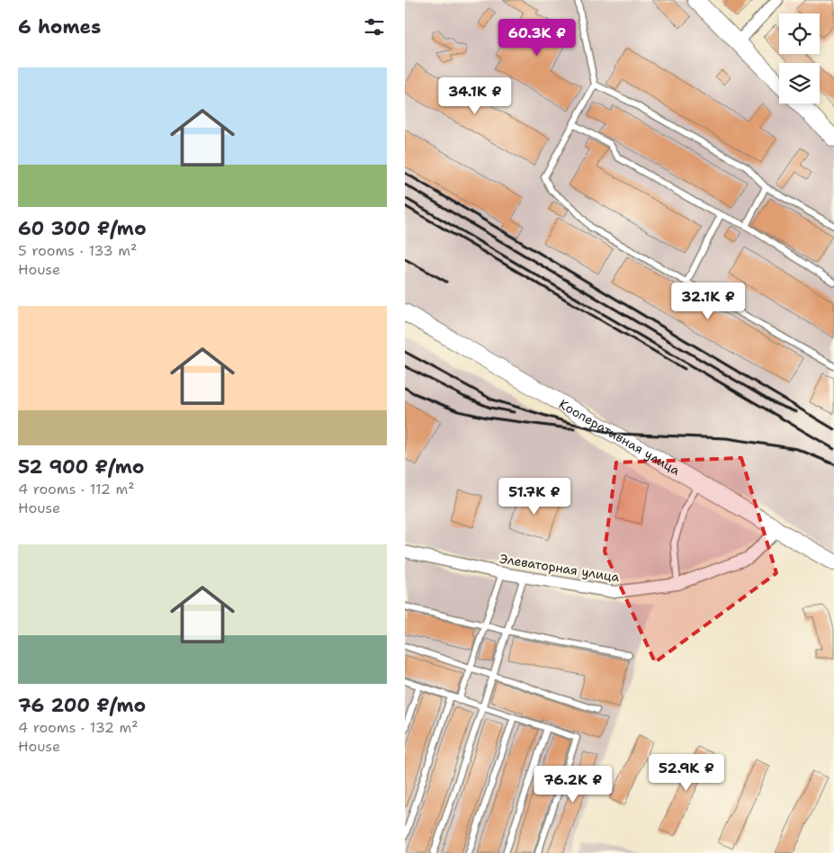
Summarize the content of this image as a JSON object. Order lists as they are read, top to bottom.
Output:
{
  "streets": {
    "main road": ["Кооперативная улица"],
    "street": ["Элеваторная улица"]
  },
  "crossings": [
    ["Кооперативная улица", "Элеваторная улица"]
  ],
  "page": {
    "heading": "6 homes",
    "price": [
      "60.3K ₽",
      "34.1K ₽",
      "32.1K ₽",
      "51.7K ₽",
      "52.9K ₽",
      "76.2K ₽"
    ],
    "list": [
      {
        "name": "60 300 ₽/mo",
        "note": "5 rooms · 133 m² · House"
      },
      {
        "name": "52 900 ₽/mo",
        "note": "4 rooms · 112 m² · House"
      },
      {
        "name": "76 200 ₽/mo",
        "note": "4 rooms · 132 m² · House"
      }
    ]
  }
}
